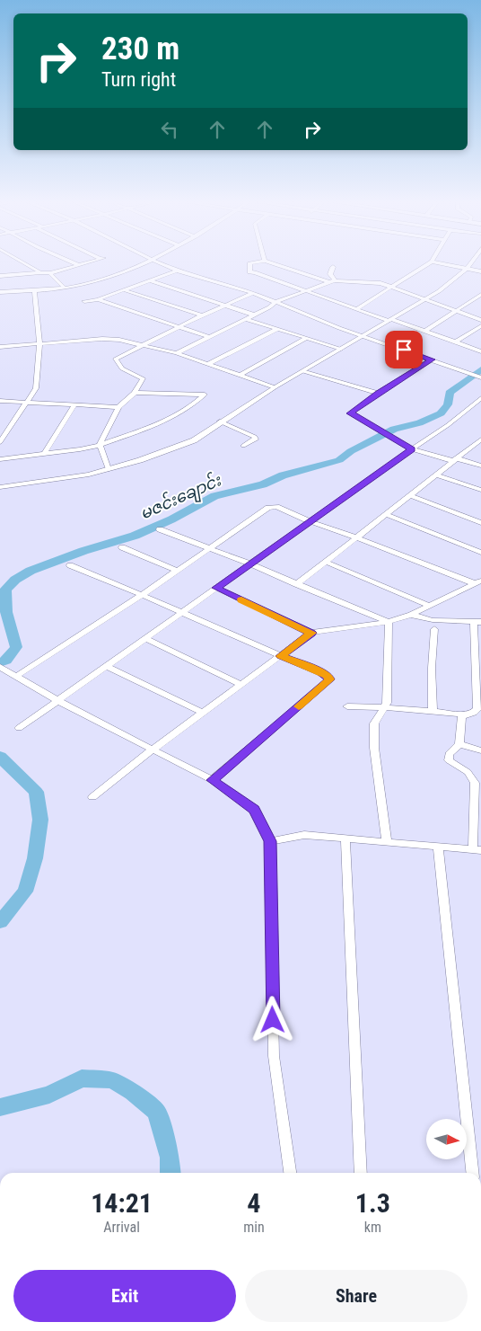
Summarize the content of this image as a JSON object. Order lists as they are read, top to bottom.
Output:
{
  "water": ["မဇင်းချောင်း"],
  "north": "right",
  "page": {
    "turn": ["230 m", "Turn right"],
    "eta": [
      "14:21",
      "Arrival",
      "4",
      "min",
      "1.3",
      "km"
    ],
    "buttons": ["Exit", "Share"]
  }
}
